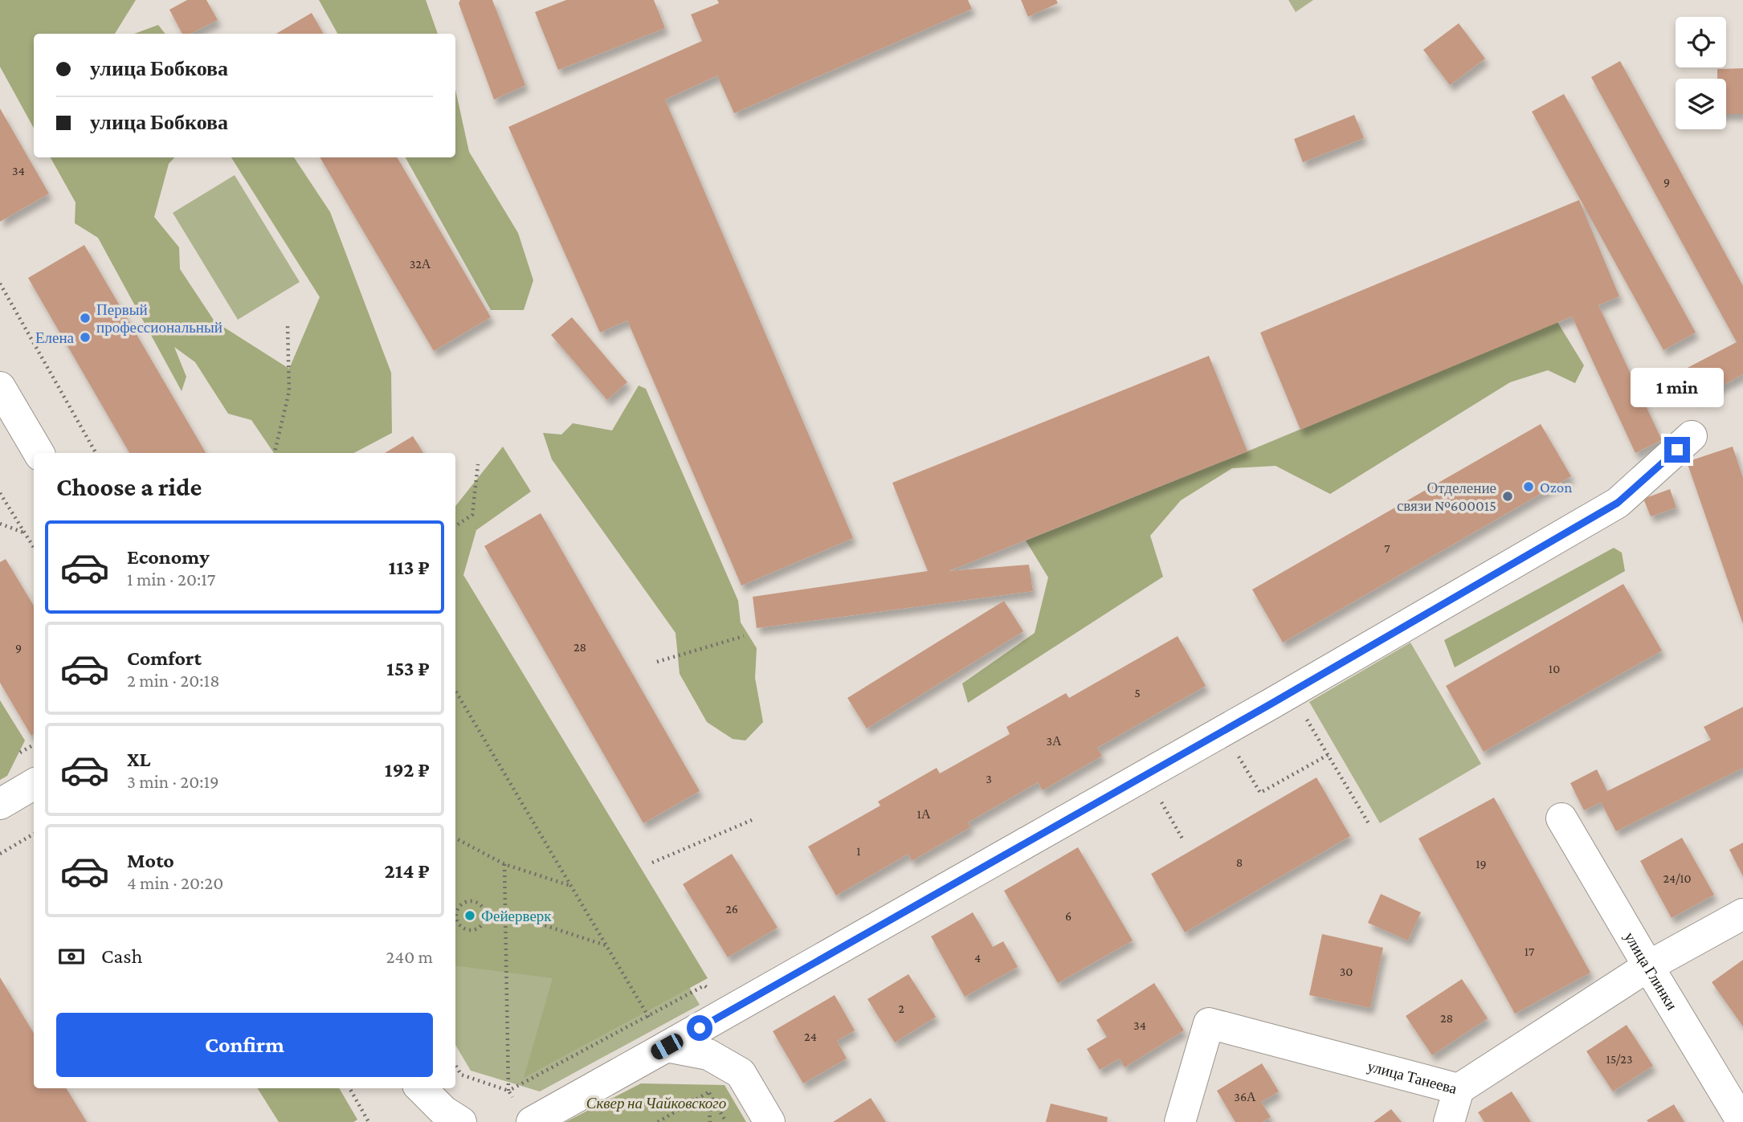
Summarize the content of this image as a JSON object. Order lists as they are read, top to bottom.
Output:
{
  "streets": {
    "street": ["улица Глинки", "улица Танеева"]
  },
  "crossings": [
    ["улица Глинки", "улица Танеева"]
  ],
  "parks": ["Сквер на Чайковского"],
  "places": [
    "Первый профессиональный",
    "Елена",
    "Ozon",
    "Отделение связи №600015",
    "Фейерверк"
  ],
  "house_numbers": [
    "34",
    "9",
    "32А",
    "7",
    "28",
    "9",
    "10",
    "5",
    "3А",
    "3",
    "1А",
    "1",
    "8",
    "19",
    "24/10",
    "26",
    "6",
    "17",
    "4",
    "30",
    "2",
    "28",
    "34",
    "24",
    "15/23",
    "36А"
  ],
  "page": {
    "banner": ["улица Бобкова", "улица Бобкова"],
    "bubble": "1 min",
    "heading": "Choose a ride",
    "list": [
      {
        "name": "Economy",
        "note": "1 min · 20:17",
        "value": "113 ₽"
      },
      {
        "name": "Comfort",
        "note": "2 min · 20:18",
        "value": "153 ₽"
      },
      {
        "name": "XL",
        "note": "3 min · 20:19",
        "value": "192 ₽"
      },
      {
        "name": "Moto",
        "note": "4 min · 20:20",
        "value": "214 ₽"
      }
    ],
    "pay": ["Cash", "240 m"],
    "buttons": "Confirm"
  }
}
